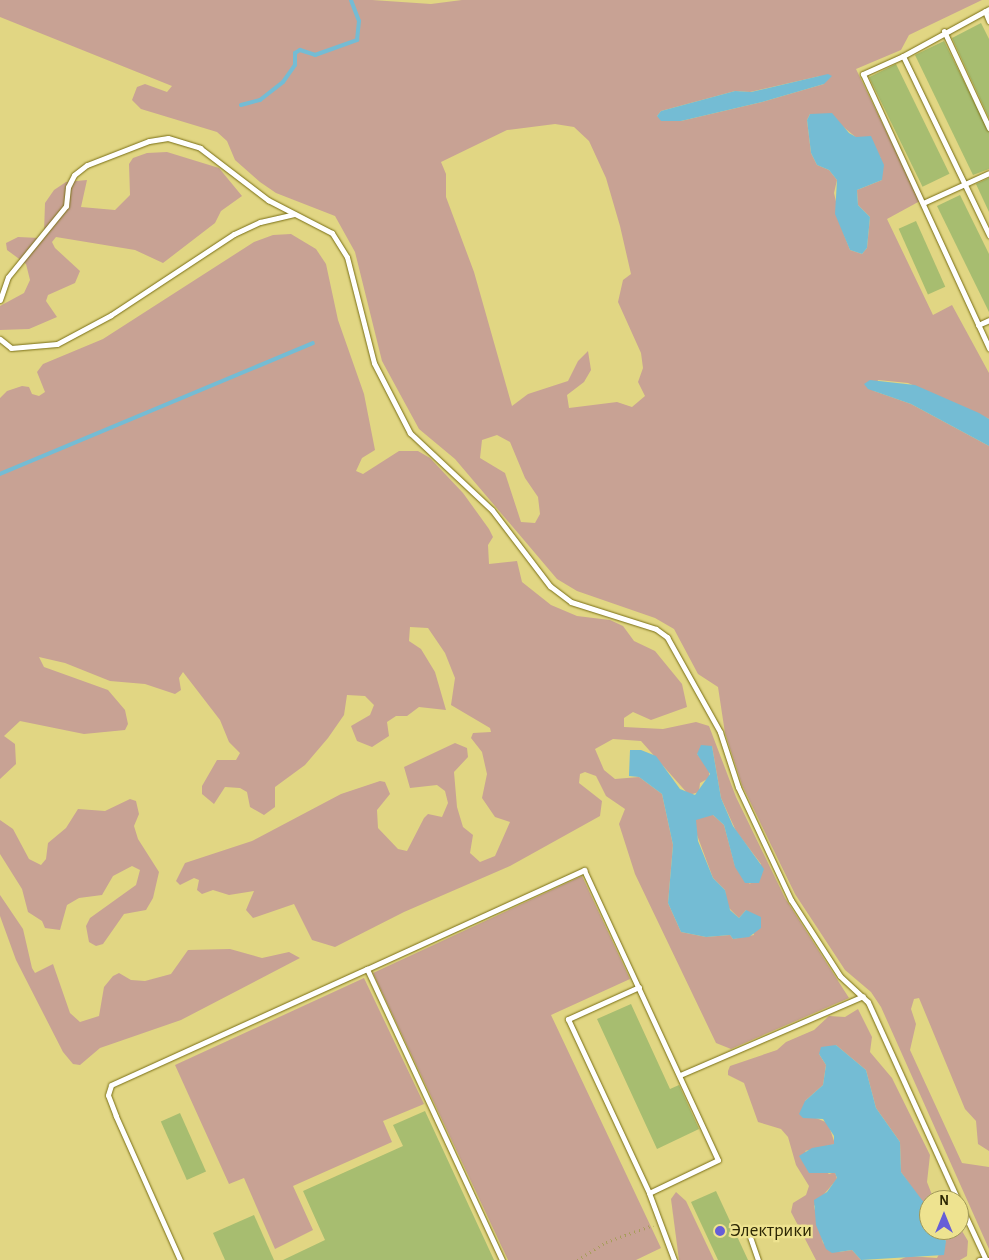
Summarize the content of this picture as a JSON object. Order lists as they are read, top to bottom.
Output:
{
  "places": ["Электрики"],
  "north": "top"
}
